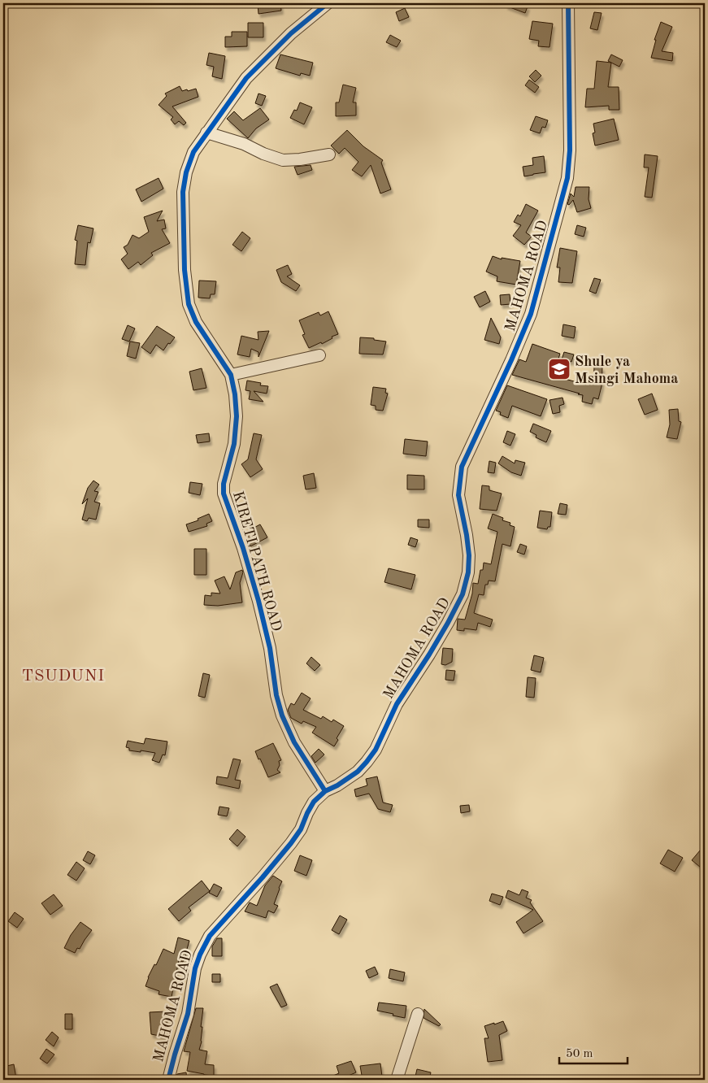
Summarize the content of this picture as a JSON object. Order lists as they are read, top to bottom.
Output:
{
  "streets": {
    "street": ["MAHOMA ROAD", "KIRETI PATH ROAD"]
  },
  "crossings": [
    ["MAHOMA ROAD", "KIRETI PATH ROAD"]
  ],
  "districts": ["TSUDUNI"],
  "places": {
    "school or university": ["Shule ya Msingi Mahoma"]
  },
  "scale_bar": "50 m"
}
